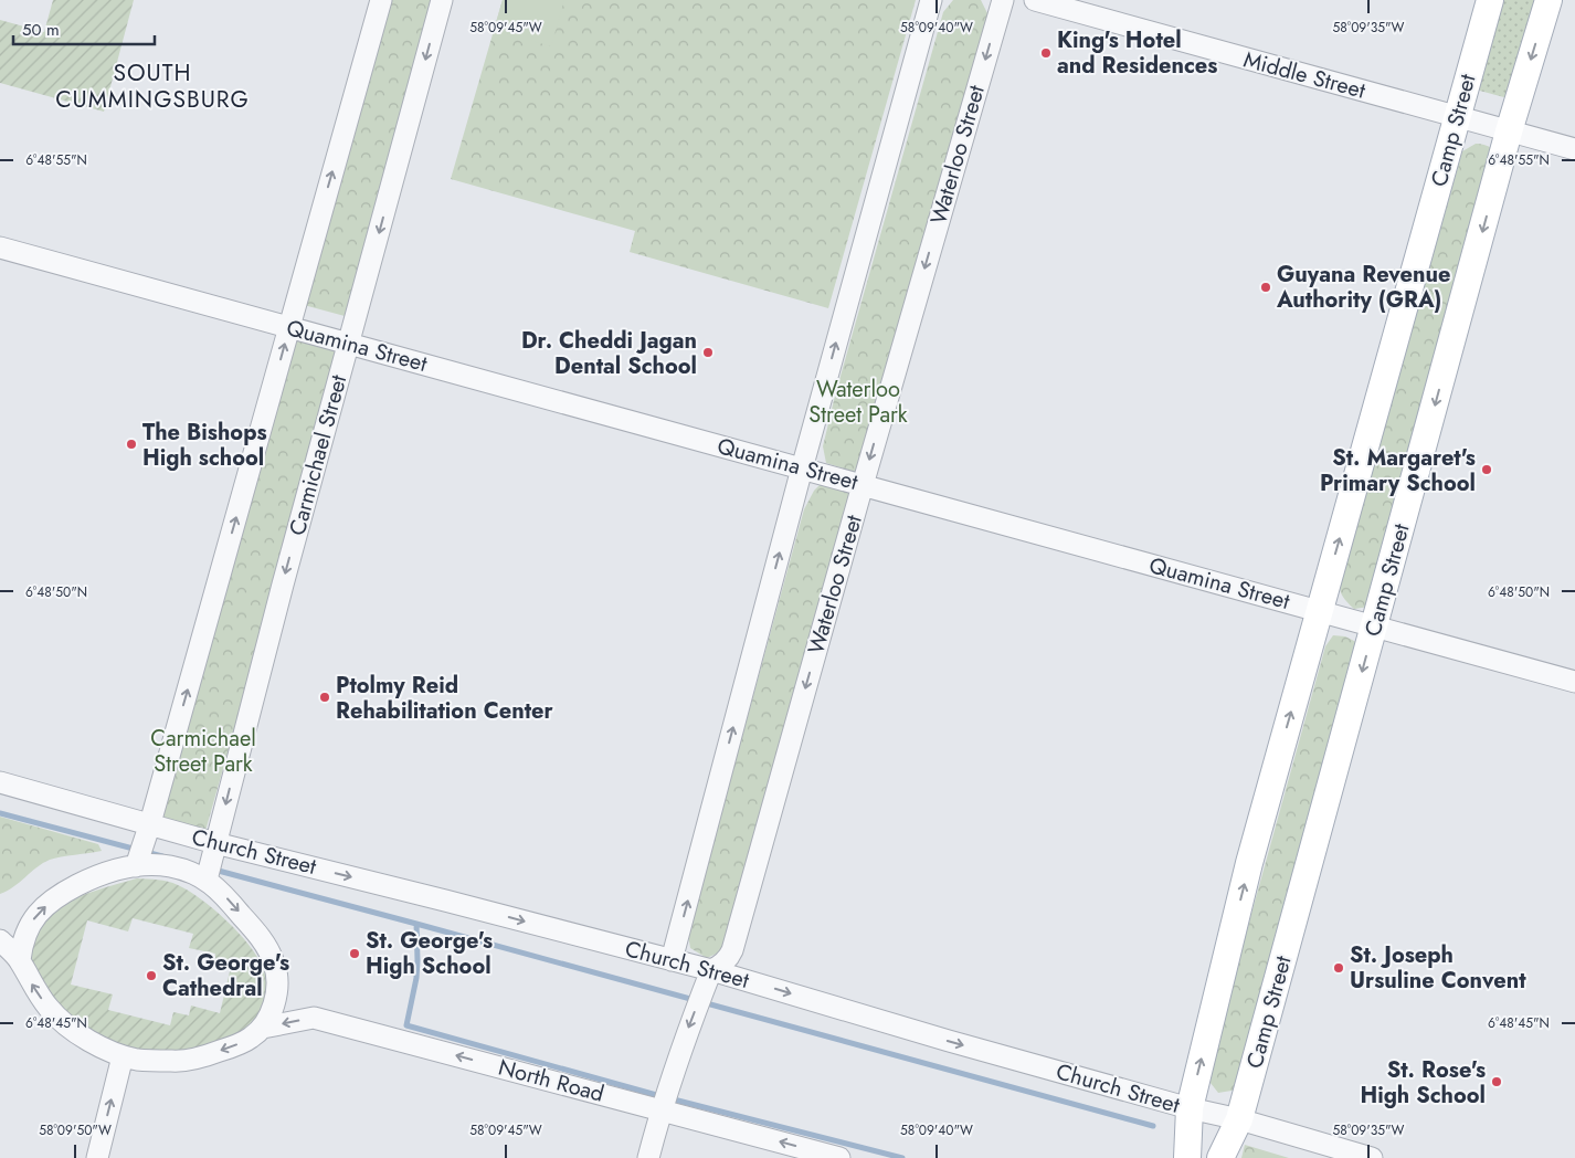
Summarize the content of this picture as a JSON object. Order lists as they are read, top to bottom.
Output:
{
  "streets": {
    "main road": ["Camp Street"],
    "street": [
      "Middle Street",
      "Waterloo Street",
      "Quamina Street",
      "Carmichael Street",
      "Church Street",
      "North Road"
    ]
  },
  "crossings": [
    ["Middle Street", "Camp Street"],
    ["Camp Street", "Quamina Street"],
    ["Camp Street", "Church Street"],
    ["Waterloo Street", "Quamina Street"],
    ["Waterloo Street", "Church Street"],
    ["Quamina Street", "Carmichael Street"],
    ["Carmichael Street", "Church Street"]
  ],
  "one_way": ["Church Street", "North Road"],
  "districts": ["SOUTH CUMMINGSBURG"],
  "parks": ["Waterloo Street Park", "Carmichael Street Park"],
  "places": [
    "King's Hotel and Residences",
    "Guyana Revenue Authority (GRA)",
    "Dr. Cheddi Jagan Dental School",
    "The Bishops High school",
    "St. Margaret's Primary School",
    "Ptolmy Reid Rehabilitation Center",
    "St. George's High School",
    "St. Joseph Ursuline Convent",
    "St. George's Cathedral",
    "St. Rose's High School"
  ],
  "scale_bar": "50 m",
  "coordinates": [
    "58°09'45\"W",
    "58°09'40\"W",
    "58°09'35\"W",
    "6°48'55\"N",
    "6°48'50\"N",
    "6°48'45\"N",
    "58°09'50\"W"
  ]
}
